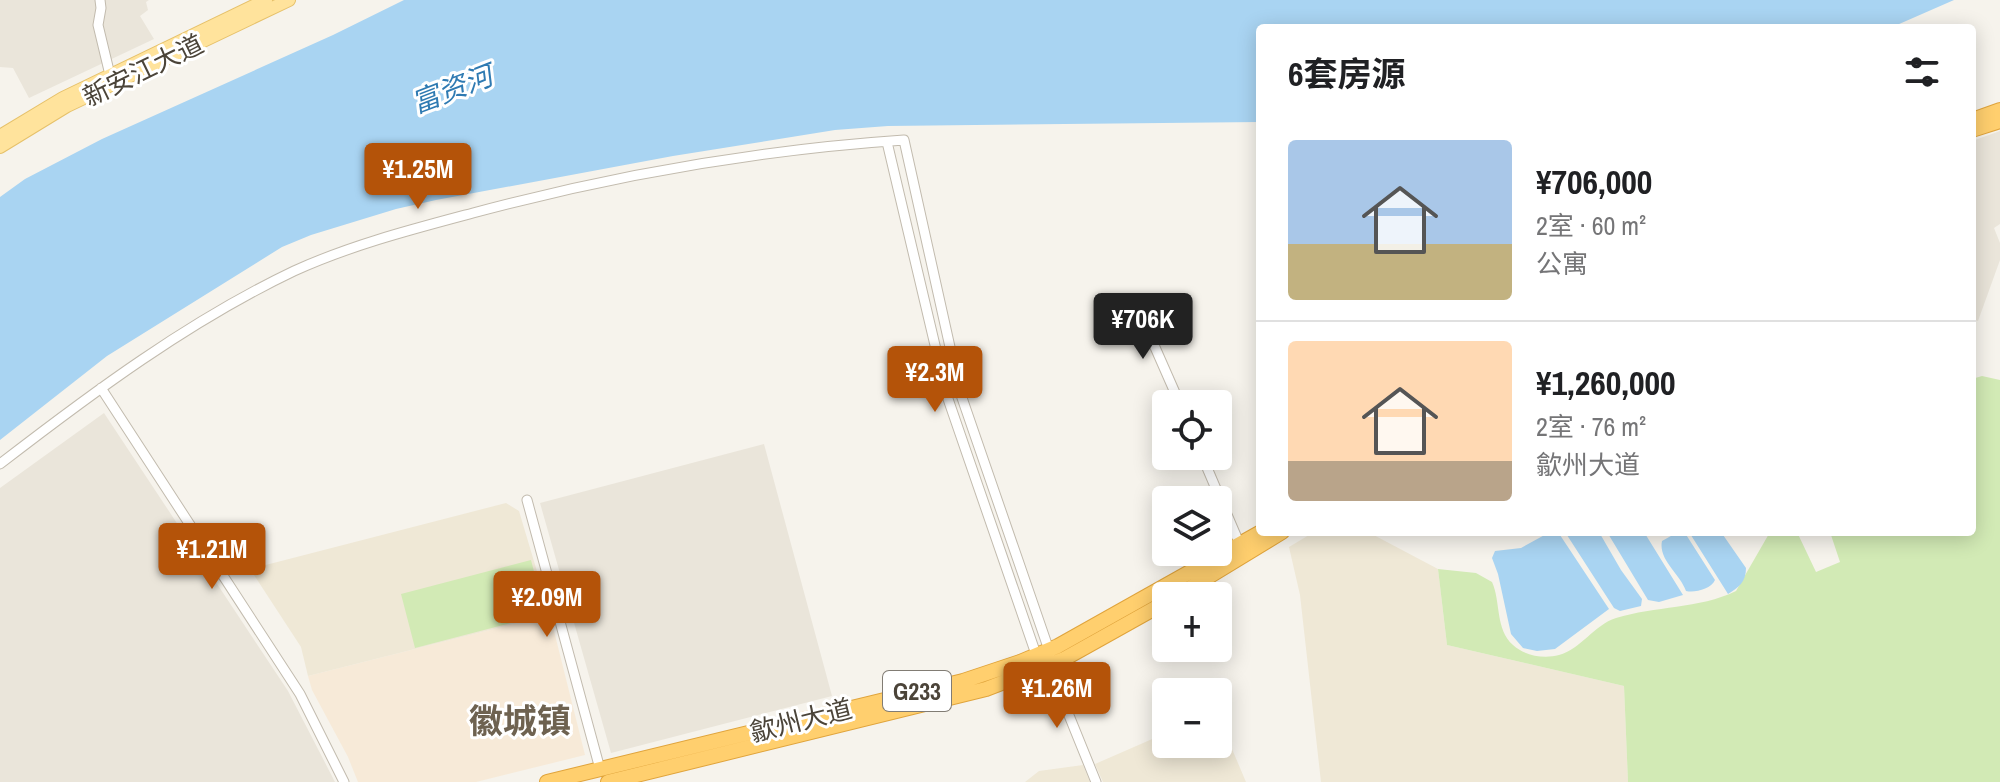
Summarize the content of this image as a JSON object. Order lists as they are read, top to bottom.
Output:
{
  "streets": {
    "highway": ["G233", "歙州大道"],
    "main road": ["新安江大道"]
  },
  "districts": ["徽城镇"],
  "water": ["富资河"],
  "page": {
    "heading": "6套房源",
    "list": [
      {
        "name": "¥706,000",
        "note": "2室 · 60 m² · 公寓"
      },
      {
        "name": "¥1,260,000",
        "note": "2室 · 76 m² · 歙州大道"
      }
    ],
    "price": [
      "¥1.25M",
      "¥706K",
      "¥2.3M",
      "¥1.21M",
      "¥2.09M",
      "¥1.26M"
    ],
    "map_buttons": ["+", "−"]
  }
}
